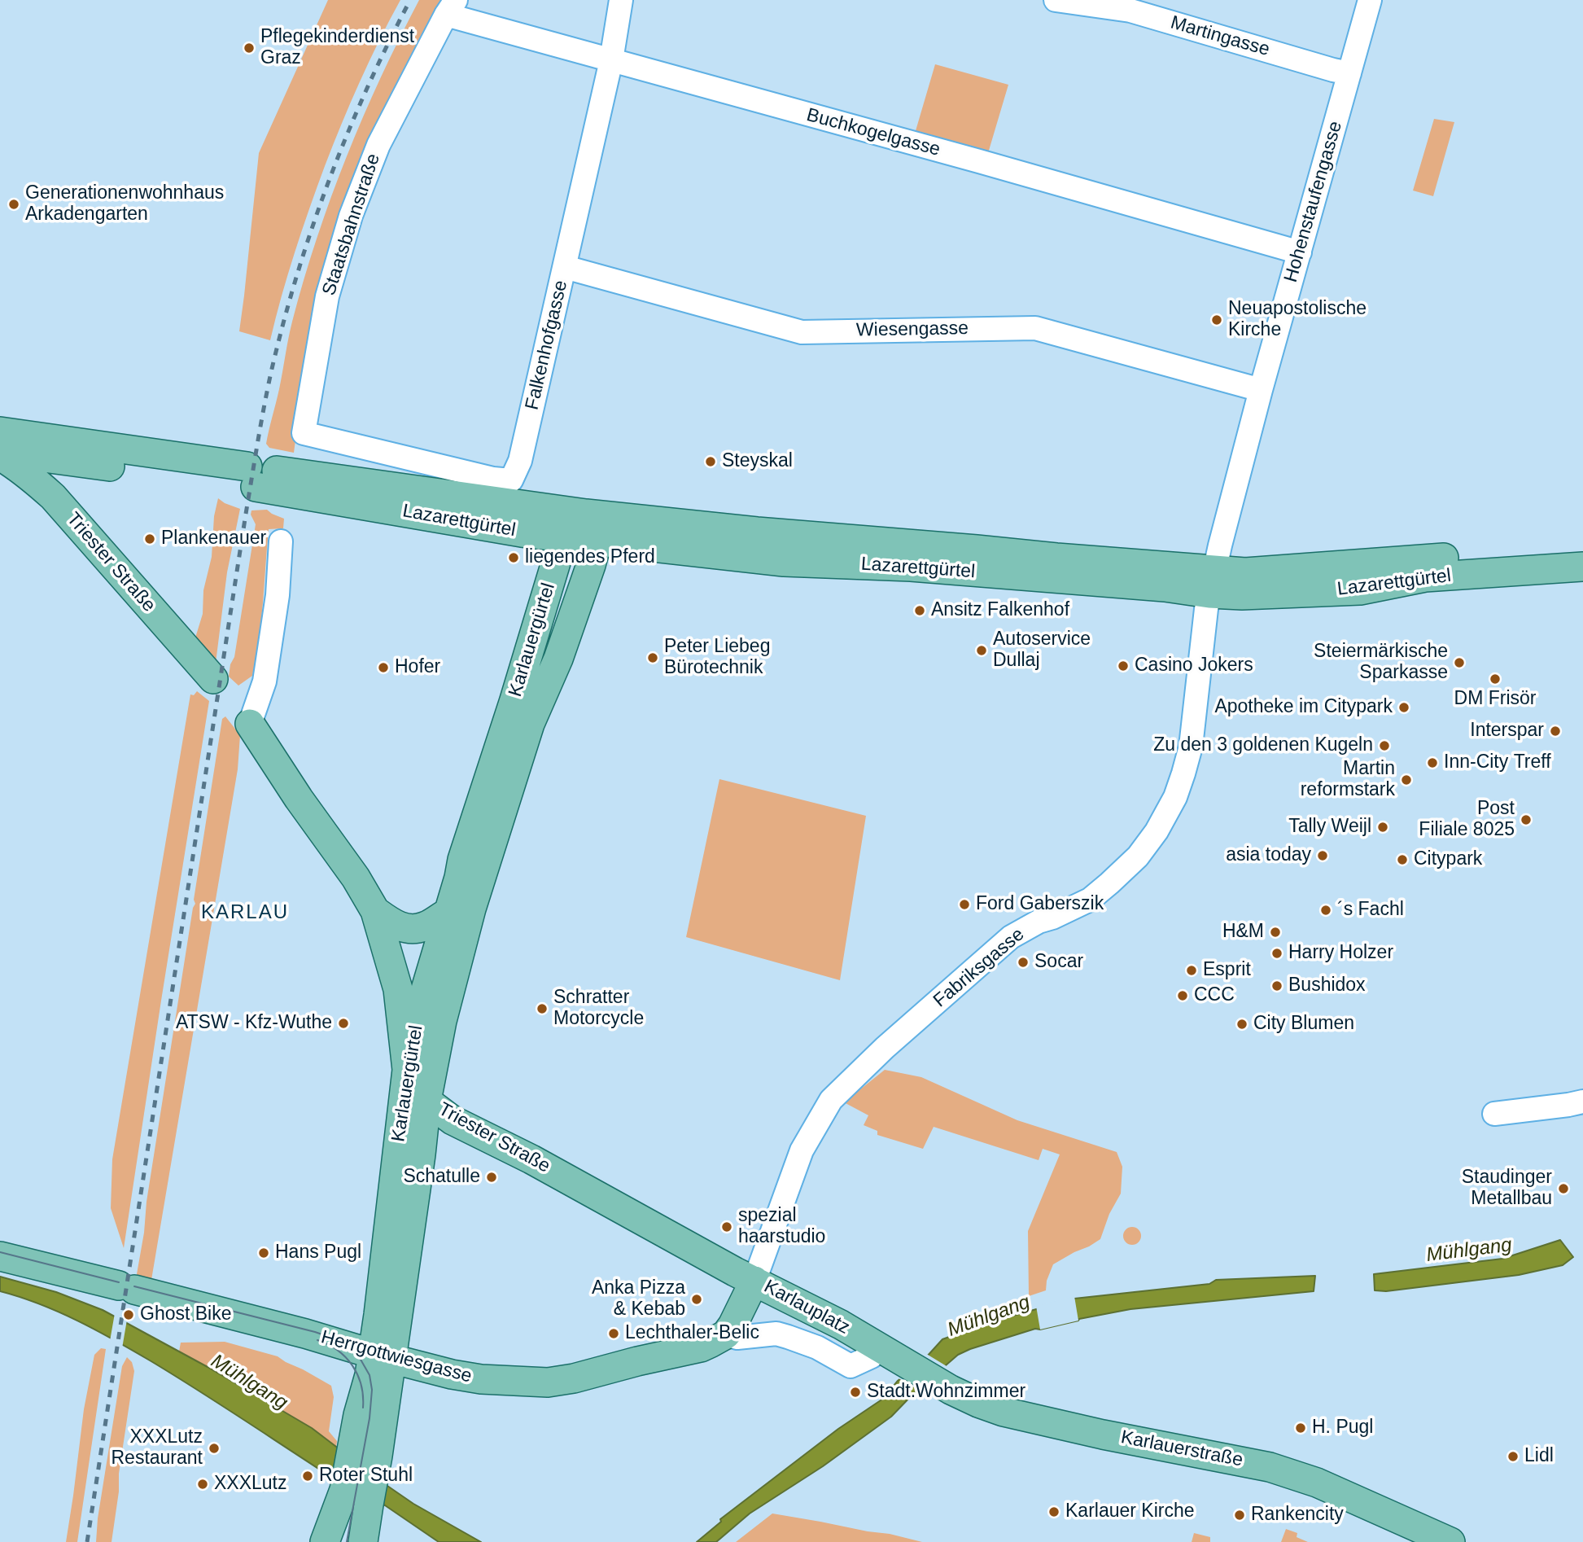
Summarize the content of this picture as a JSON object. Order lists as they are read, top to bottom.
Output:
{
  "streets": {
    "main road": [
      "Lazarettgürtel",
      "Triester Straße",
      "Karlauergürtel",
      "Karlauplatz",
      "Herrgottwiesgasse",
      "Karlauerstraße"
    ],
    "street": [
      "Martingasse",
      "Buchkogelgasse",
      "Hohenstaufengasse",
      "Staatsbahnstraße",
      "Wiesengasse",
      "Falkenhofgasse",
      "Fabriksgasse"
    ]
  },
  "crossings": [
    ["Martingasse", "Hohenstaufengasse"],
    ["Buchkogelgasse", "Hohenstaufengasse"],
    ["Buchkogelgasse", "Staatsbahnstraße"],
    ["Buchkogelgasse", "Falkenhofgasse"],
    ["Hohenstaufengasse", "Wiesengasse"],
    ["Hohenstaufengasse", "Lazarettgürtel"],
    ["Hohenstaufengasse", "Fabriksgasse"],
    ["Staatsbahnstraße", "Falkenhofgasse"],
    ["Wiesengasse", "Falkenhofgasse"],
    ["Lazarettgürtel", "Karlauergürtel"],
    ["Lazarettgürtel", "Fabriksgasse"],
    ["Triester Straße", "Karlauergürtel"],
    ["Triester Straße", "Fabriksgasse"],
    ["Triester Straße", "Karlauplatz"],
    ["Karlauergürtel", "Herrgottwiesgasse"],
    ["Fabriksgasse", "Karlauplatz"],
    ["Karlauplatz", "Herrgottwiesgasse"],
    ["Karlauplatz", "Karlauerstraße"]
  ],
  "districts": ["KARLAU"],
  "water": ["Mühlgang"],
  "places": [
    "Pflegekinderdienst Graz",
    "Generationenwohnhaus Arkadengarten",
    "Neuapostolische Kirche",
    "Steyskal",
    "Plankenauer",
    "liegendes Pferd",
    "Ansitz Falkenhof",
    "Autoservice Dullaj",
    "Peter Liebeg Bürotechnik",
    "Steiermärkische Sparkasse",
    "Casino Jokers",
    "Hofer",
    "DM Frisör",
    "Apotheke im Citypark",
    "Interspar",
    "Zu den 3 goldenen Kugeln",
    "Inn-City Treff",
    "Martin reformstark",
    "Post Filiale 8025",
    "Tally Weijl",
    "asia today",
    "Citypark",
    "Ford Gaberszik",
    "´s Fachl",
    "H&M",
    "Harry Holzer",
    "Socar",
    "Esprit",
    "Bushidox",
    "CCC",
    "Schratter Motorcycle",
    "ATSW - Kfz-Wuthe",
    "City Blumen",
    "Schatulle",
    "Staudinger Metallbau",
    "spezial haarstudio",
    "Hans Pugl",
    "Anka Pizza & Kebab",
    "Ghost Bike",
    "Lechthaler-Belic",
    "Stadt.Wohnzimmer",
    "H. Pugl",
    "XXXLutz Restaurant",
    "Lidl",
    "Roter Stuhl",
    "XXXLutz",
    "Karlauer Kirche",
    "Rankencity"
  ]
}
